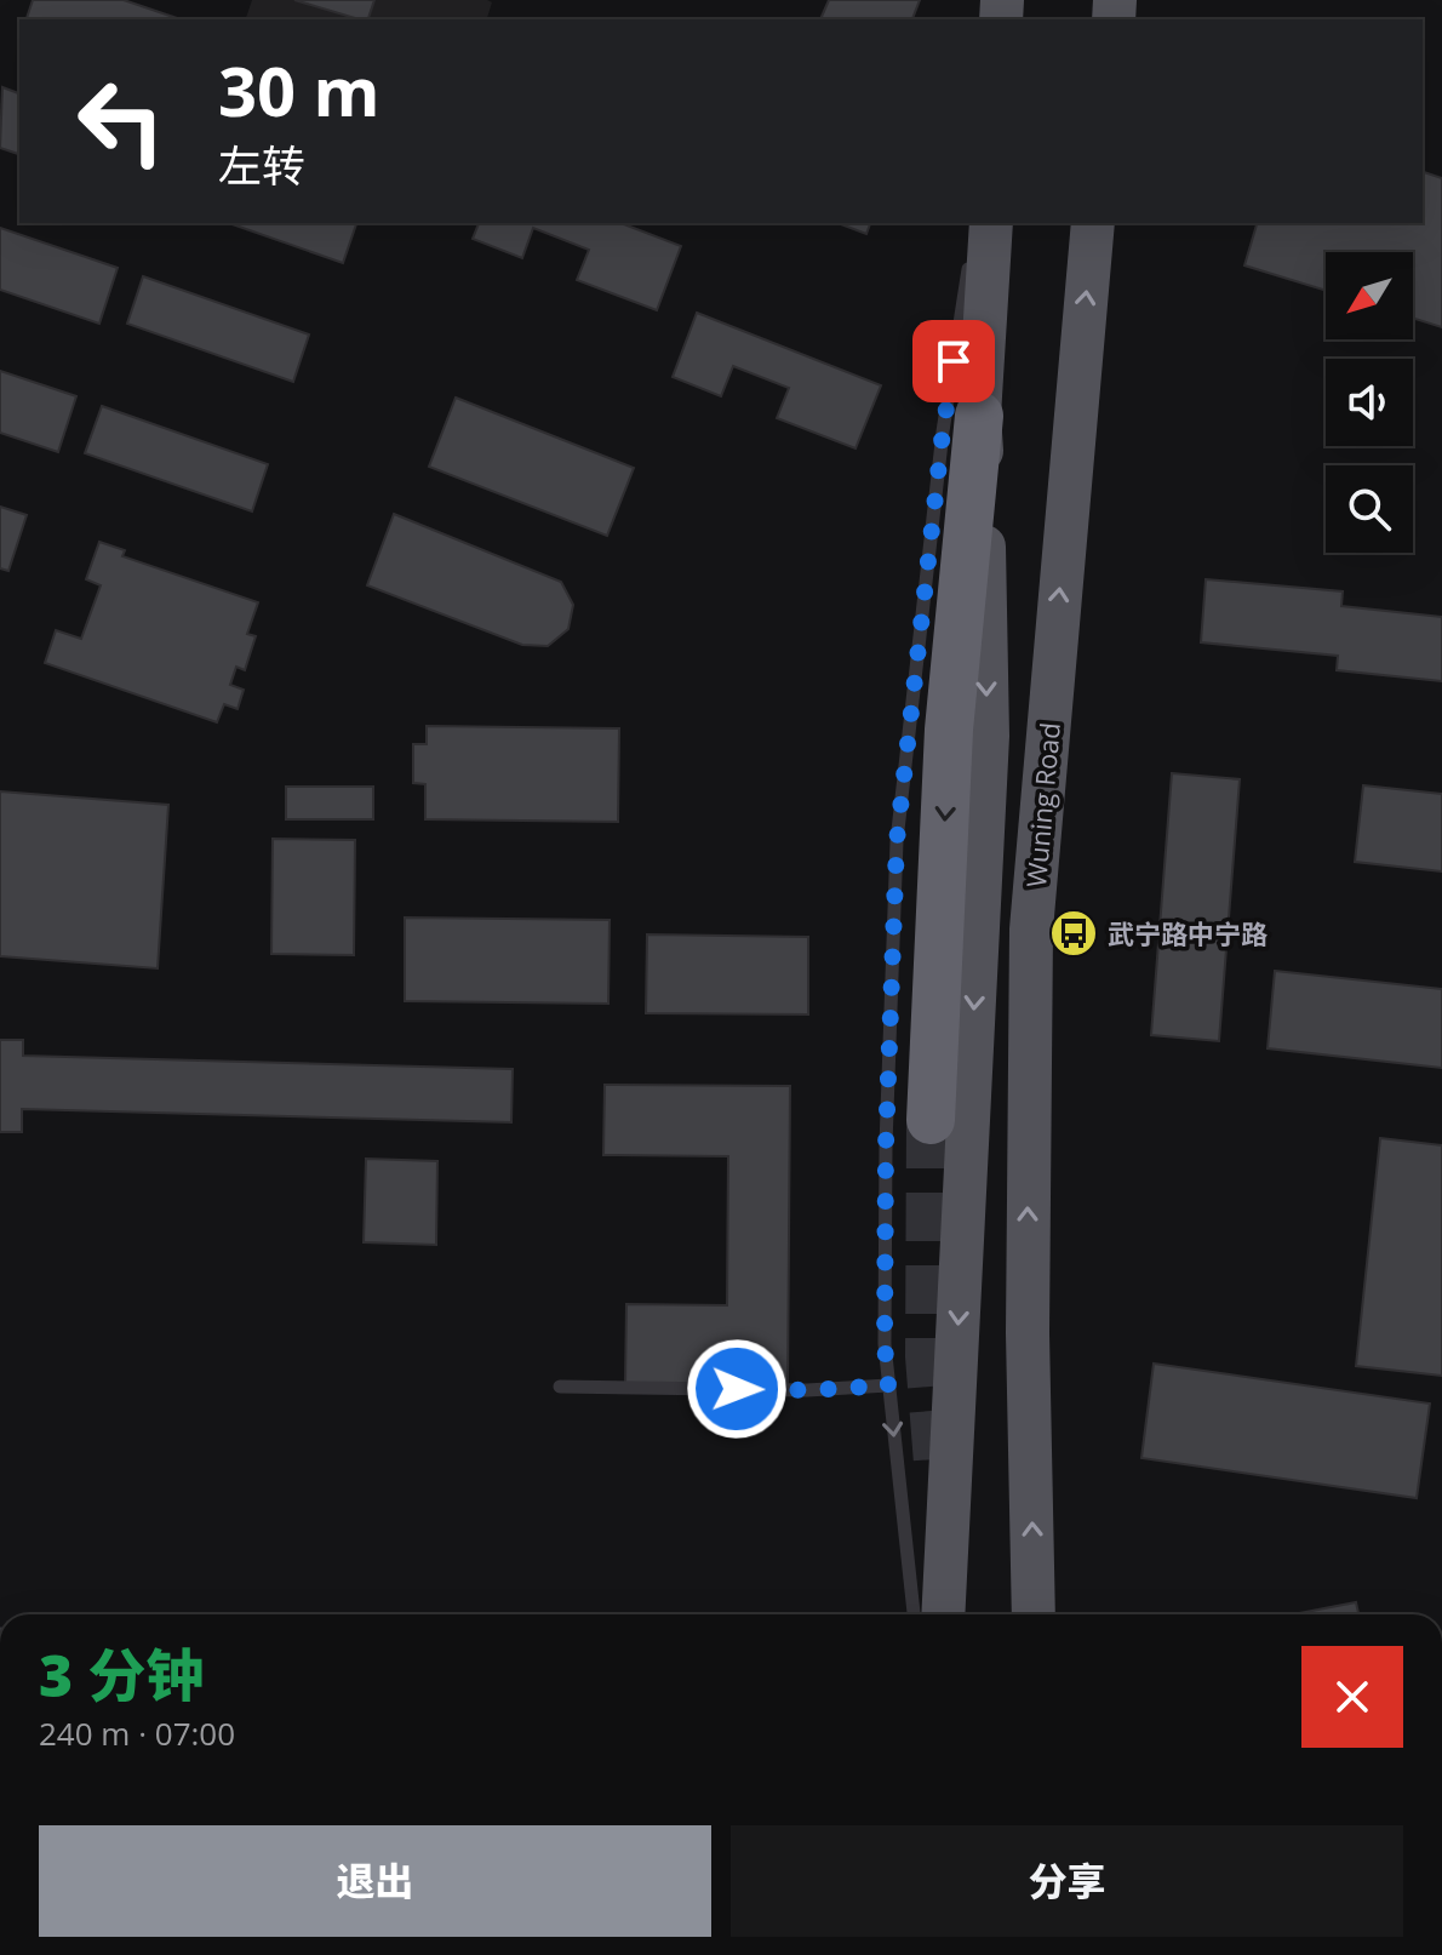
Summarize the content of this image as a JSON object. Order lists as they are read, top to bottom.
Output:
{
  "streets": {
    "main road": ["Wuning Road"]
  },
  "places": {
    "bus stop": ["武宁路中宁路"]
  },
  "north": "bottom left",
  "page": {
    "turn": ["30 m", "左转"],
    "heading": ["3 分钟", "240 m · 07:00"],
    "buttons": ["退出", "分享"]
  }
}
